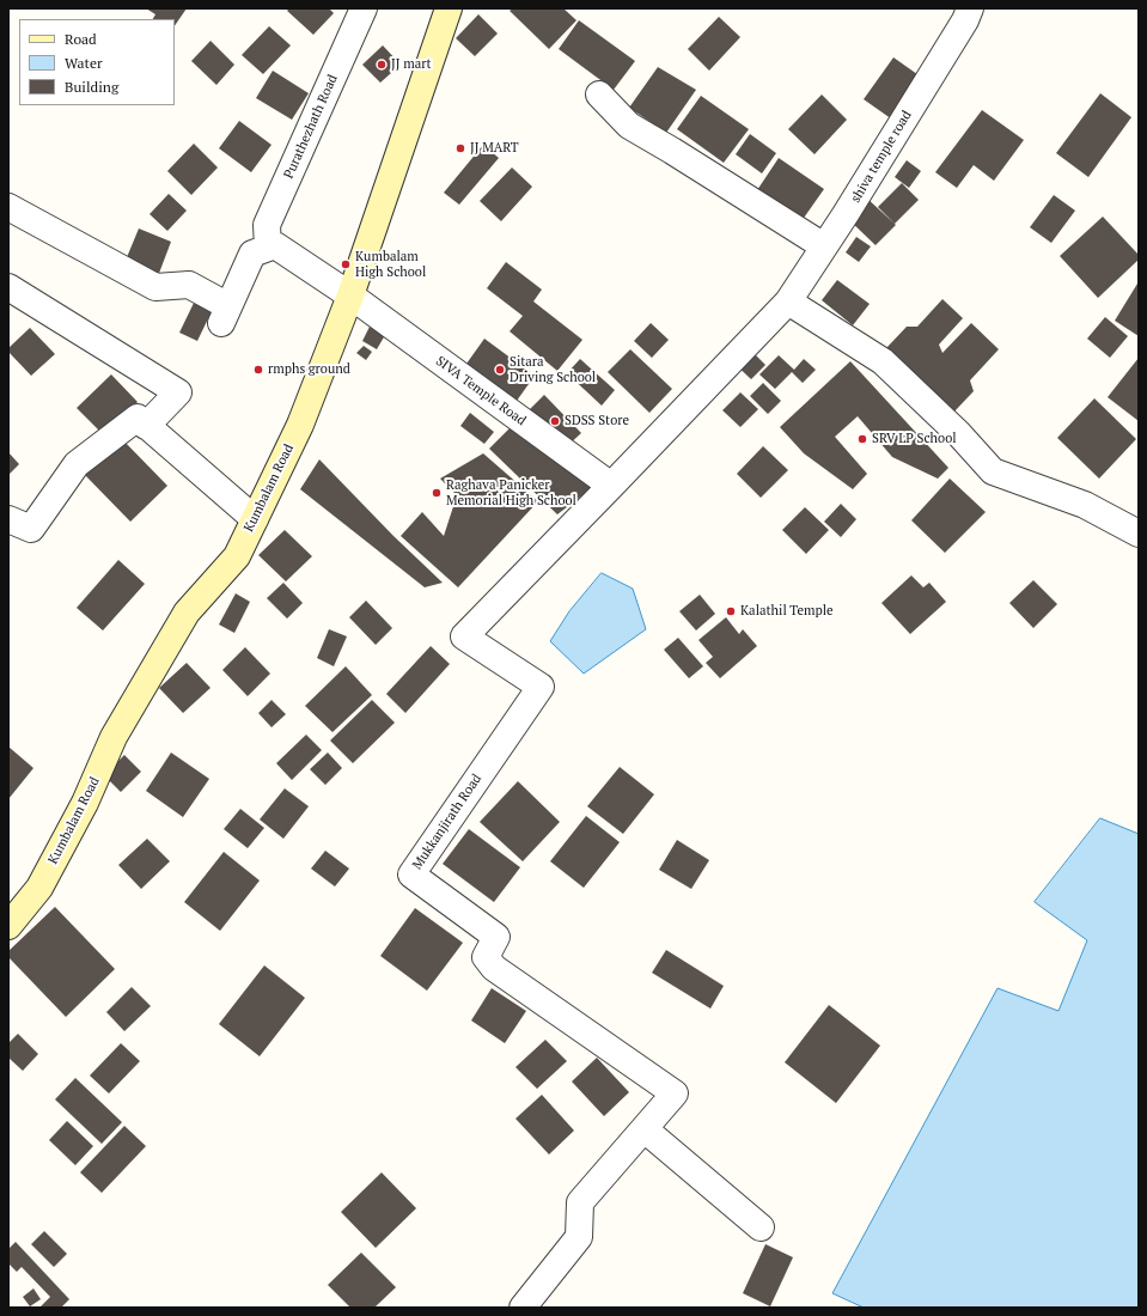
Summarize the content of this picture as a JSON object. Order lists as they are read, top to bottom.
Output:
{
  "streets": {
    "main road": ["Kumbalam Road"],
    "street": [
      "Purathezhath Road",
      "shiva temple road",
      "SIVA Temple Road",
      "Mukkanjirath Road"
    ]
  },
  "crossings": [
    ["shiva temple road", "SIVA Temple Road"],
    ["shiva temple road", "Mukkanjirath Road"],
    ["SIVA Temple Road", "Kumbalam Road"],
    ["SIVA Temple Road", "Mukkanjirath Road"]
  ],
  "places": [
    "JJ mart",
    "JJ MART",
    "Kumbalam High School",
    "rmphs ground",
    "Sitara Driving School",
    "SDSS Store",
    "SRV LP School",
    "Raghava Panicker Memorial High School",
    "Kalathil Temple"
  ],
  "legend": ["Road", "Water", "Building"]
}
